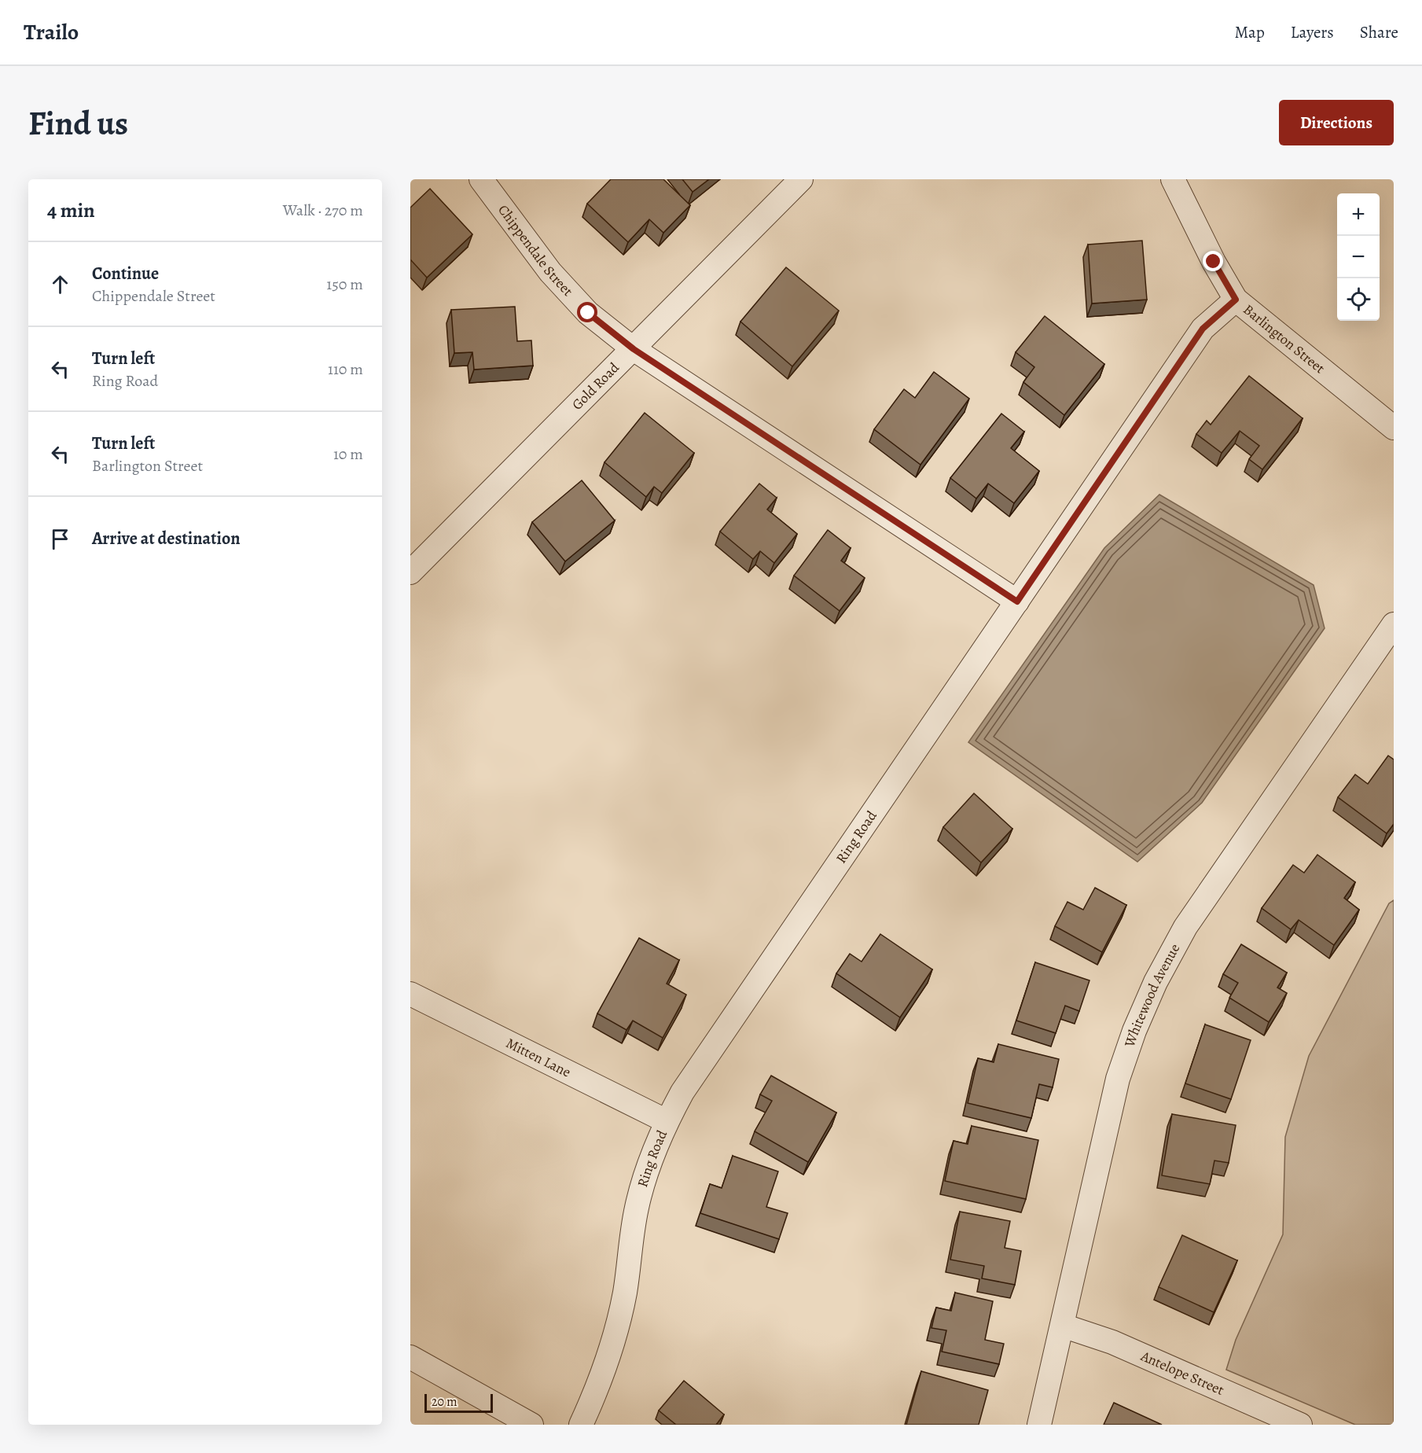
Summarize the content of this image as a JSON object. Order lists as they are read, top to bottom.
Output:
{
  "streets": {
    "street": [
      "Chippendale Street",
      "Barlington Street",
      "Gold Road",
      "Ring Road",
      "Whitewood Avenue",
      "Mitten Lane",
      "Antelope Street"
    ]
  },
  "crossings": [
    ["Chippendale Street", "Gold Road"],
    ["Chippendale Street", "Ring Road"],
    ["Barlington Street", "Ring Road"],
    ["Ring Road", "Mitten Lane"],
    ["Whitewood Avenue", "Antelope Street"]
  ],
  "scale_bar": "20 m",
  "page": {
    "header": "Trailo",
    "nav": ["Map", "Layers", "Share"],
    "buttons": "Directions",
    "title": "Find us",
    "heading": ["4 min", "Walk · 270 m"],
    "map_buttons": ["+", "−"],
    "list": [
      ["Continue", "Chippendale Street", "150 m"],
      ["Turn left", "Ring Road", "110 m"],
      ["Turn left", "Barlington Street", "10 m"],
      "Arrive at destination"
    ],
    "scale": "20 m"
  }
}
